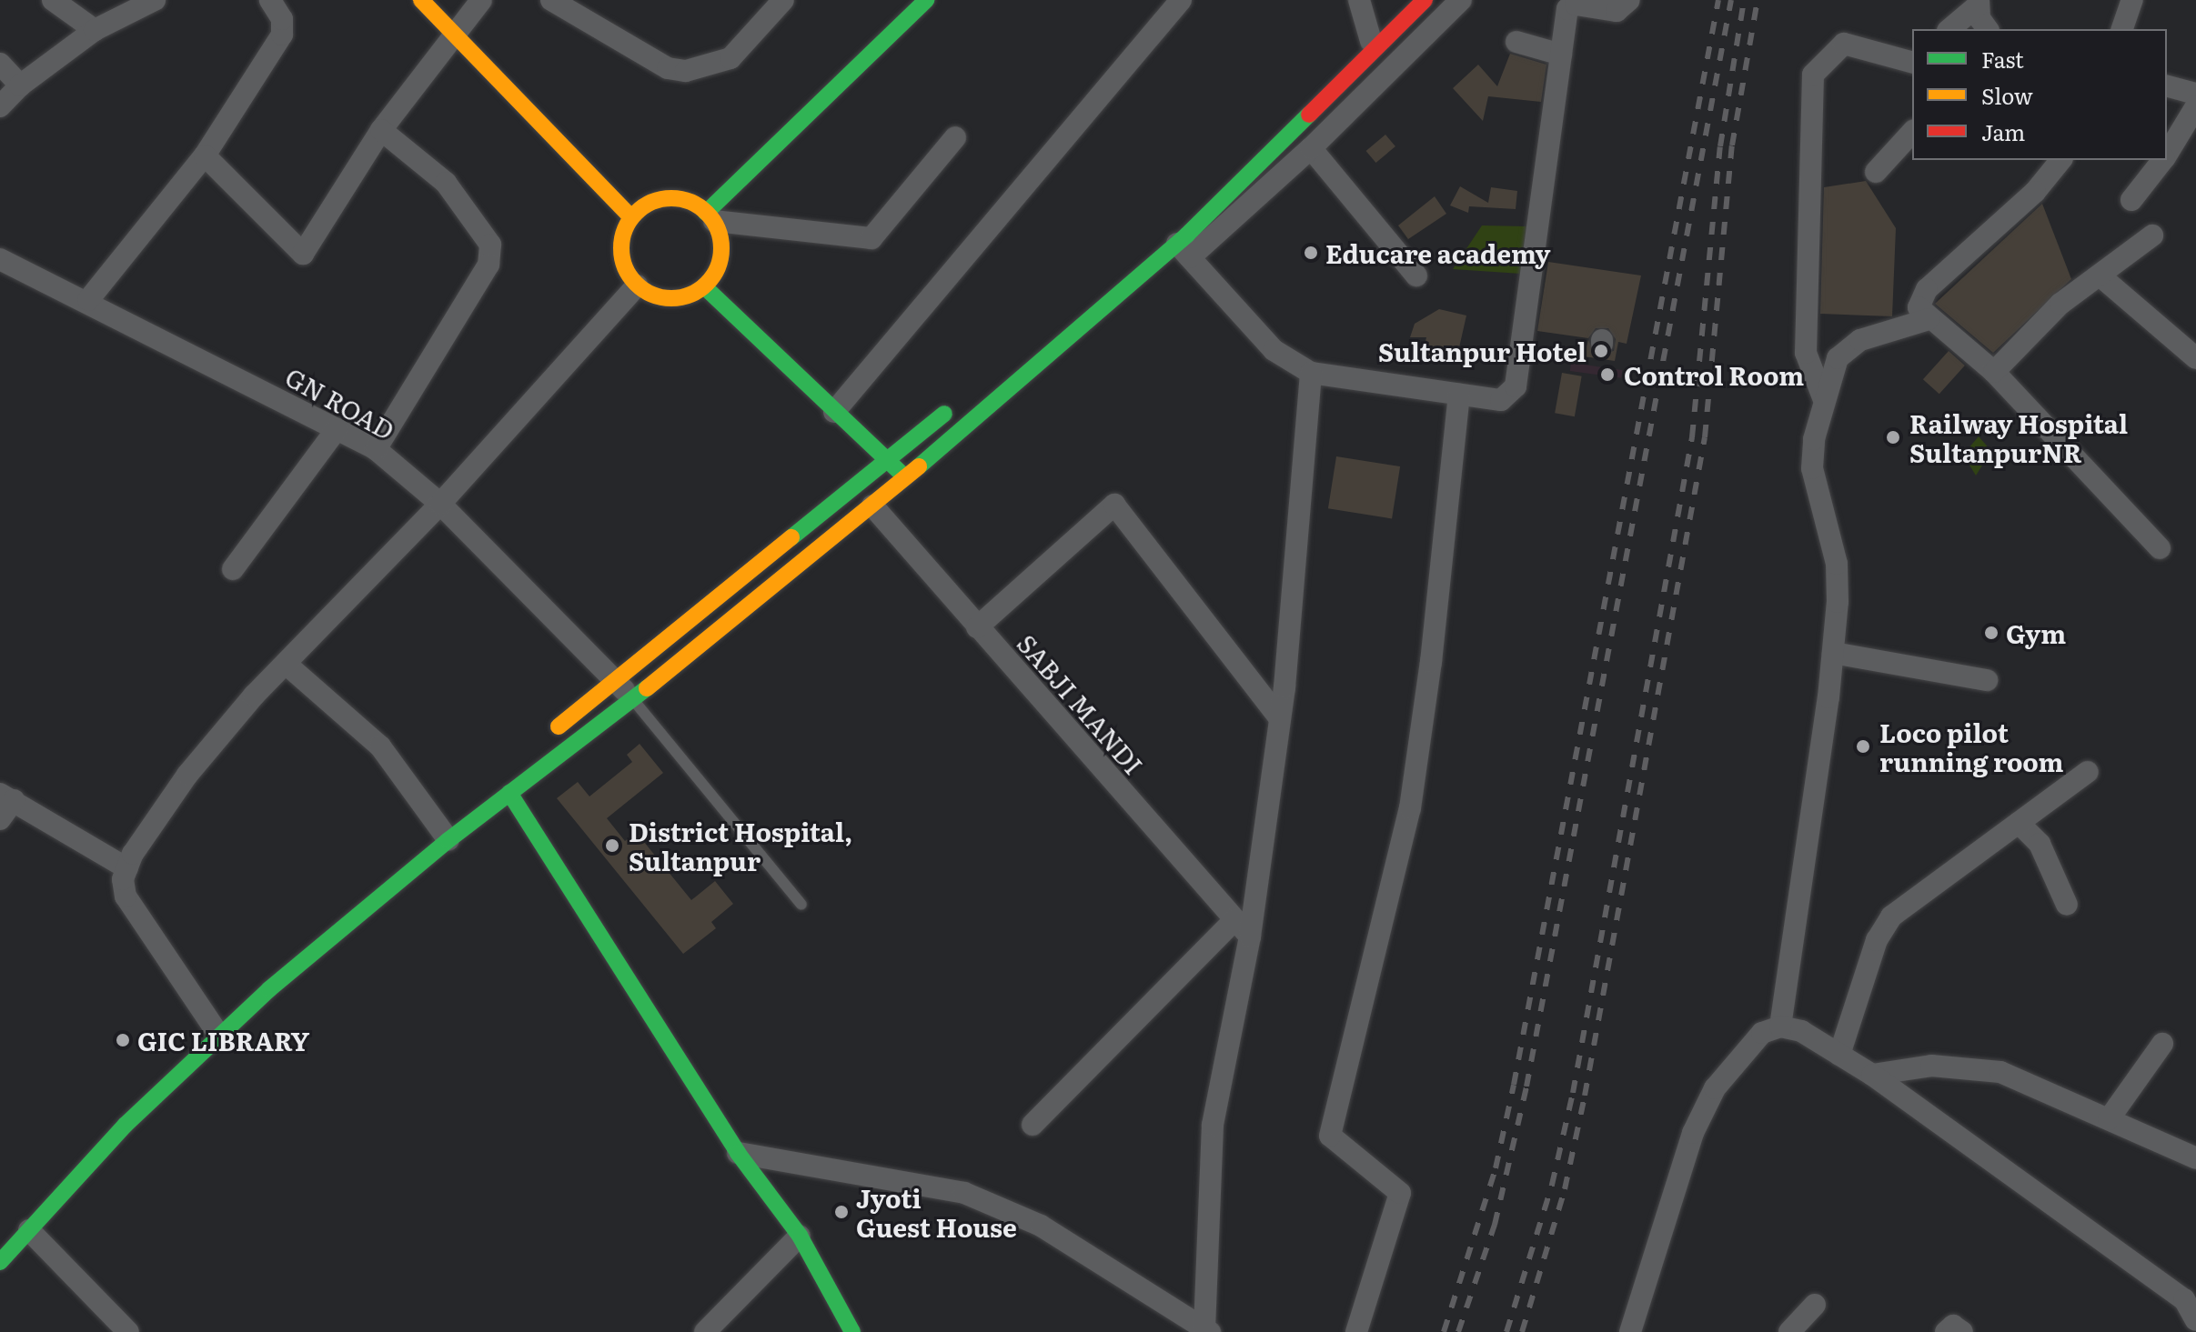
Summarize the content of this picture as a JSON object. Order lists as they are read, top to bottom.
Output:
{
  "streets": {
    "street": ["GN ROAD", "SABJI MANDI"]
  },
  "places": [
    "Educare academy",
    "Sultanpur Hotel",
    "Control Room",
    "Railway Hospital SultanpurNR",
    "Gym",
    "Loco pilot running room",
    "District Hospital, Sultanpur",
    "GIC LIBRARY",
    "Jyoti Guest House"
  ],
  "legend": ["Fast", "Slow", "Jam"]
}
